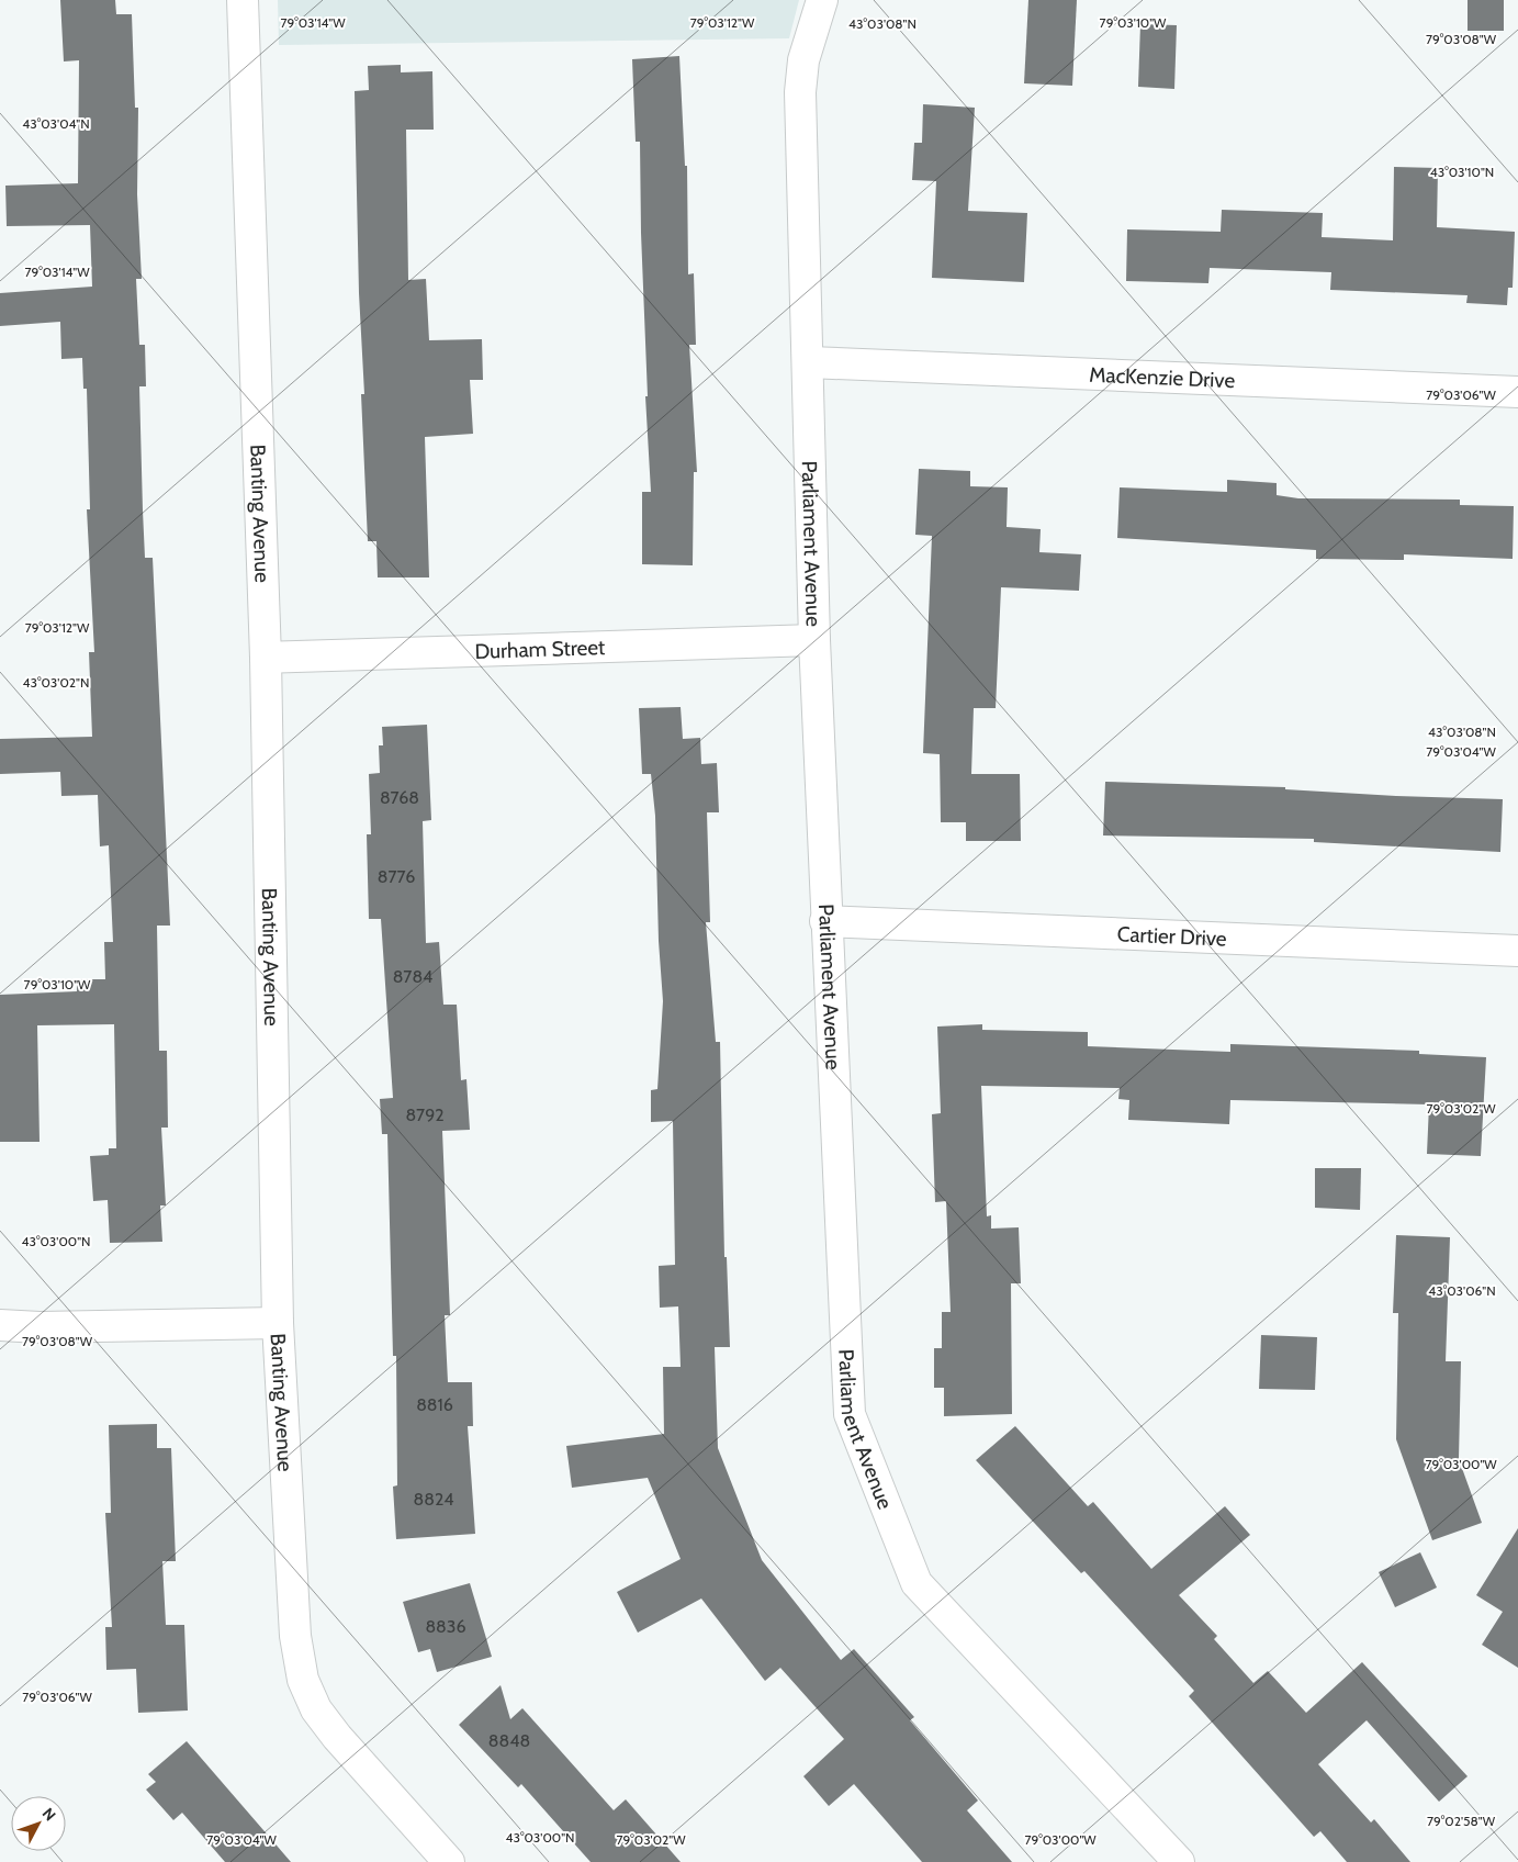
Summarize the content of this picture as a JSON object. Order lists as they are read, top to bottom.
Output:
{
  "streets": {
    "street": [
      "MacKenzie Drive",
      "Banting Avenue",
      "Parliament Avenue",
      "Durham Street",
      "Cartier Drive"
    ]
  },
  "crossings": [
    ["MacKenzie Drive", "Parliament Avenue"],
    ["Banting Avenue", "Durham Street"],
    ["Parliament Avenue", "Durham Street"],
    ["Parliament Avenue", "Cartier Drive"]
  ],
  "house_numbers": [
    "8768",
    "8776",
    "8784",
    "8792",
    "8816",
    "8824",
    "8836",
    "8848"
  ],
  "north": "top right",
  "coordinates": [
    "79°03'14\"W",
    "79°03'12\"W",
    "79°03'10\"W",
    "43°03'08\"N",
    "79°03'08\"W",
    "43°03'04\"N",
    "43°03'10\"N",
    "79°03'06\"W",
    "43°03'02\"N",
    "79°03'04\"W",
    "79°03'02\"W",
    "43°03'00\"N",
    "43°03'06\"N",
    "79°03'00\"W",
    "79°02'58\"W"
  ]
}
